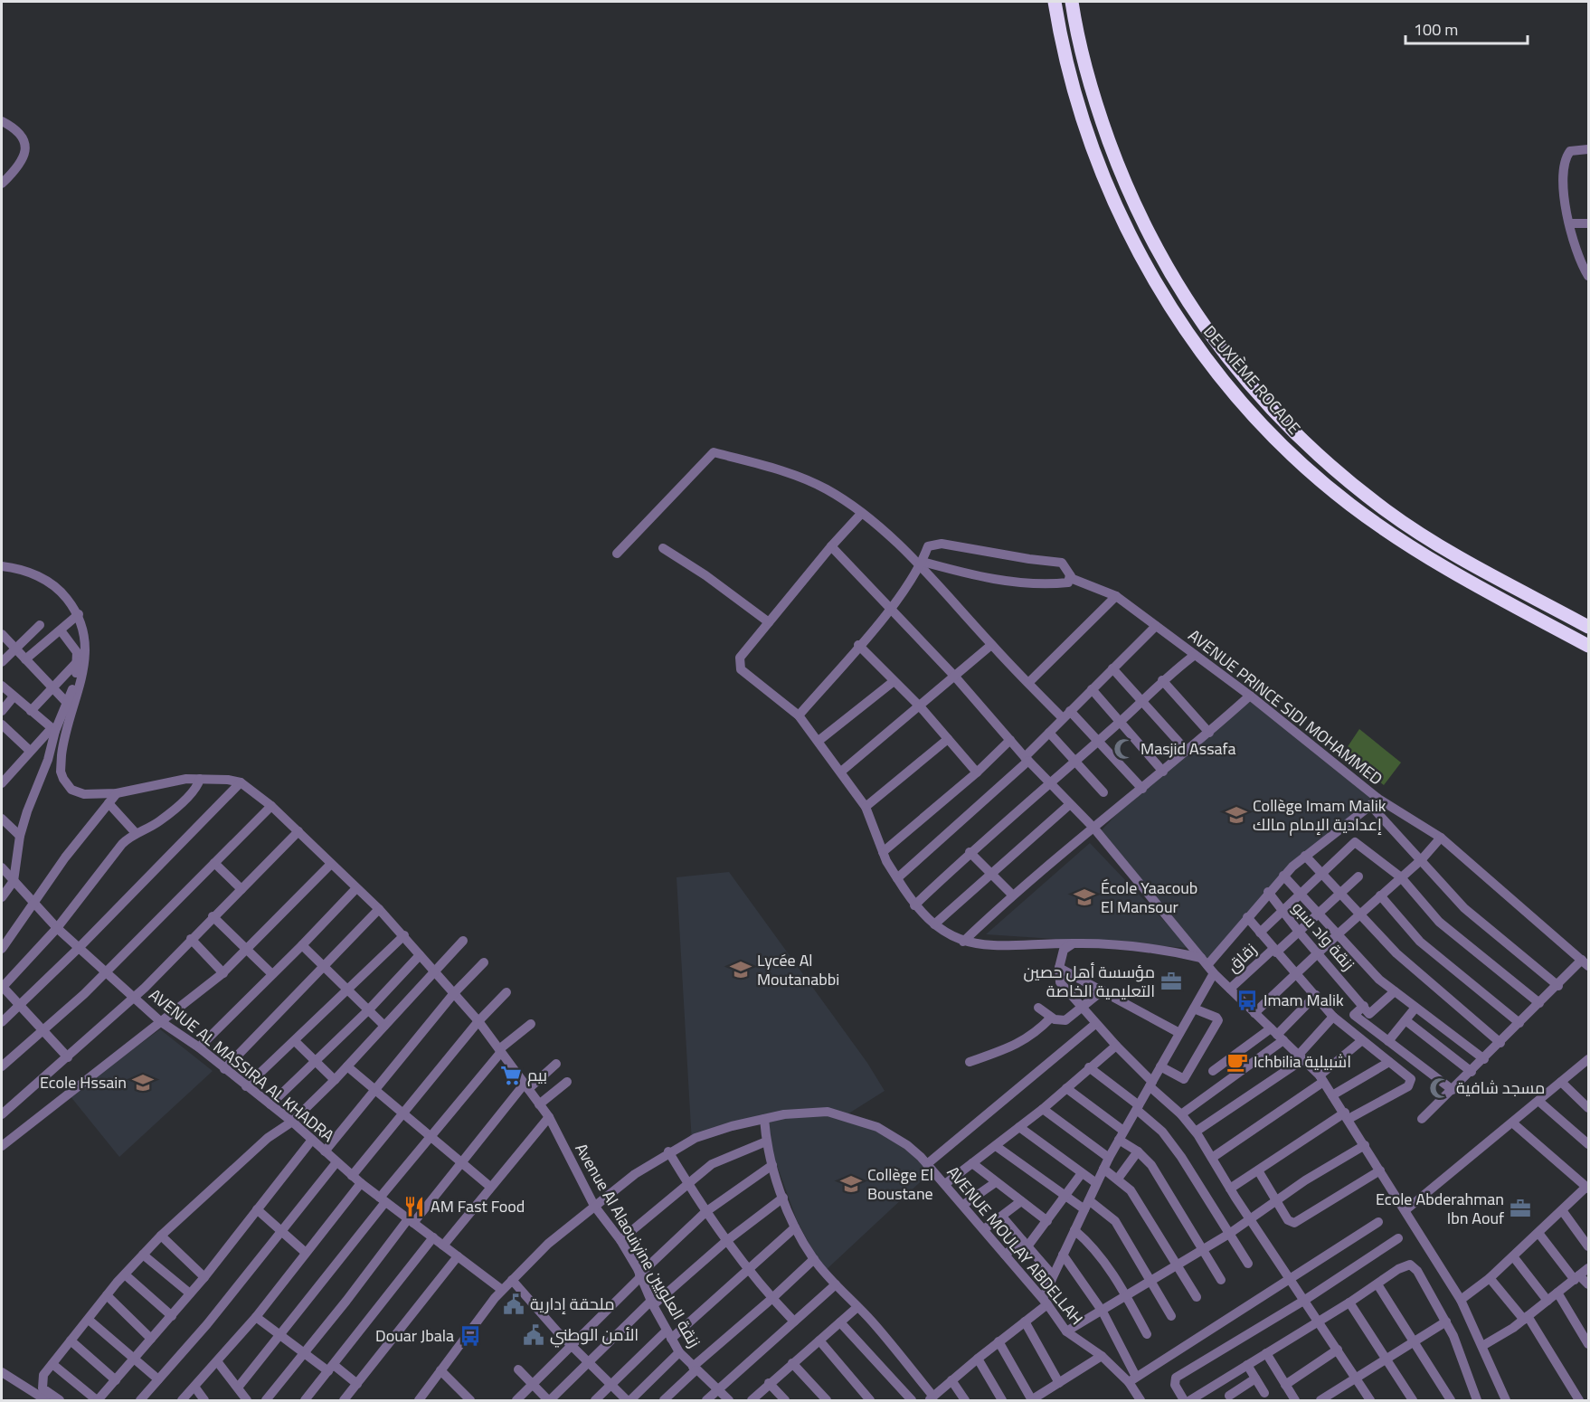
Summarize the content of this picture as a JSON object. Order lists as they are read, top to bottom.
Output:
{
  "streets": {
    "highway": ["DEUXIÈME ROCADE"],
    "street": [
      "AVENUE PRINCE SIDI MOHAMMED",
      "زنقة واد سبو",
      "زقاق",
      "AVENUE AL MASSIRA AL KHADRA",
      "Avenue Al Alaouiyine زنقة العلويين",
      "AVENUE MOULAY ABDELLAH"
    ]
  },
  "crossings": [
    ["زنقة واد سبو", "زقاق"],
    ["AVENUE AL MASSIRA AL KHADRA", "AVENUE MOULAY ABDELLAH"],
    ["Avenue Al Alaouiyine زنقة العلويين", "AVENUE MOULAY ABDELLAH"]
  ],
  "places": {
    "mosque": ["Masjid Assafa", "مسجد شافية"],
    "school or university": [
      "Collège Imam Malik إعدادية الإمام مالك",
      "École Yaacoub El Mansour",
      "Lycée Al Moutanabbi",
      "Ecole Hssain",
      "Collège El Boustane"
    ],
    "office": ["مؤسسة أهل حصين التعليمية الخاصة", "Ecole Abderahman Ibn Aouf"],
    "bus stop": ["Imam Malik", "Douar Jbala"],
    "cafe": ["Ichbilia اشبيلية"],
    "supermarket": ["بيم"],
    "restaurant": ["AM Fast Food"],
    "public building": ["ملحقة إدارية", "الأمن الوطني"]
  },
  "scale_bar": "100 m"
}
